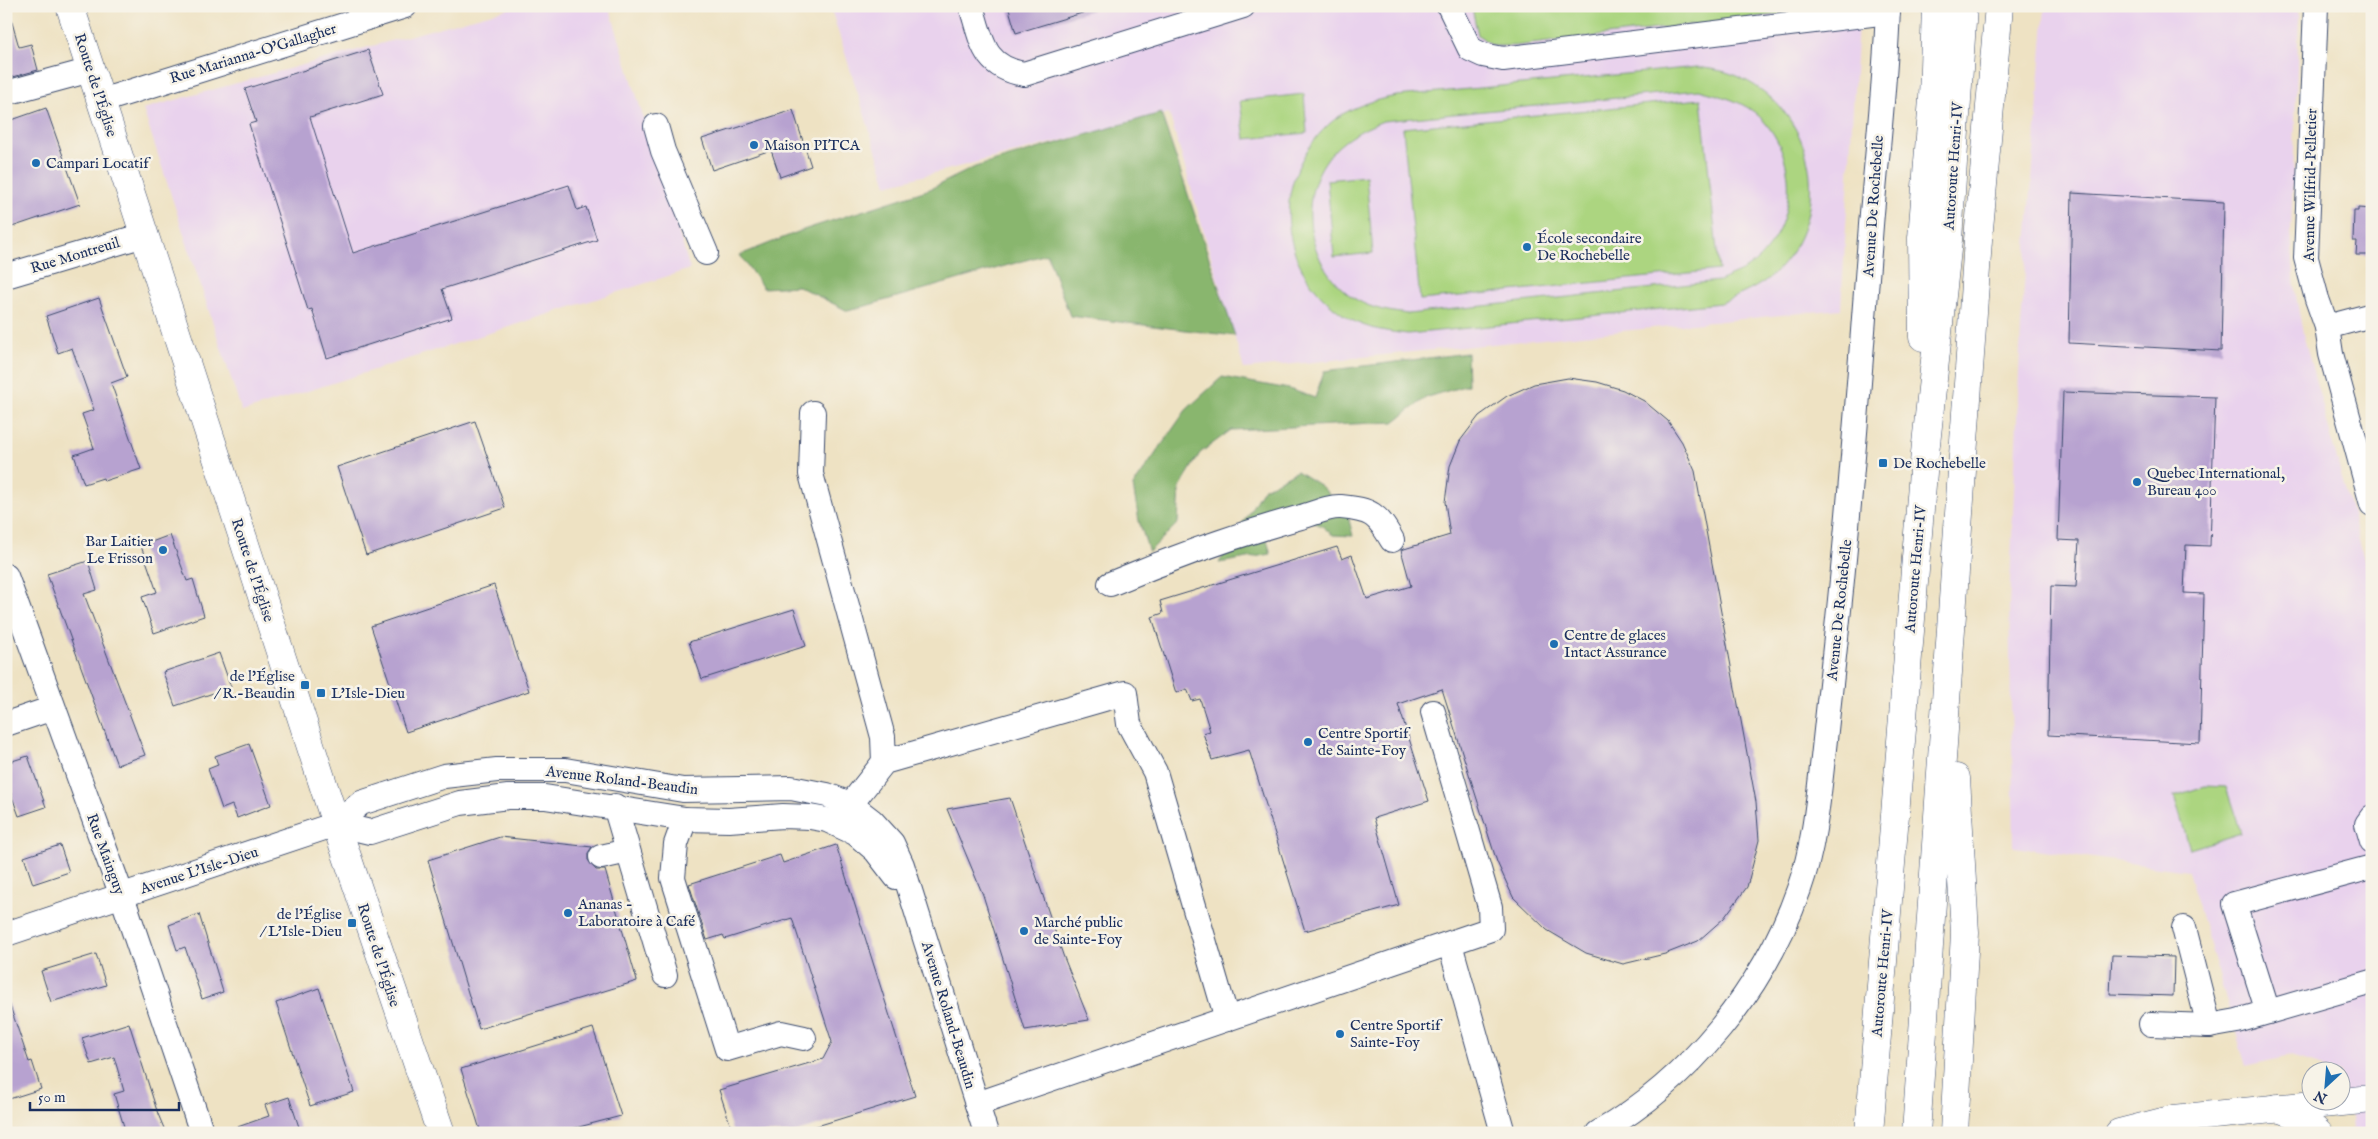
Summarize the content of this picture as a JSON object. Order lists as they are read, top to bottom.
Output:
{
  "streets": {
    "main road": ["Route de l'Église", "Autoroute Henri-IV"],
    "street": [
      "Rue Marianna-O'Gallagher",
      "Avenue Wilfrid-Pelletier",
      "Avenue De Rochebelle",
      "Rue Montreuil",
      "Avenue Roland-Beaudin",
      "Rue Mainguy",
      "Avenue L'Isle-Dieu"
    ]
  },
  "crossings": [
    ["Rue Marianna-O'Gallagher", "Route de l'Église"],
    ["Route de l'Église", "Rue Montreuil"],
    ["Route de l'Église", "Avenue Roland-Beaudin"],
    ["Route de l'Église", "Avenue L'Isle-Dieu"],
    ["Avenue Roland-Beaudin", "Avenue L'Isle-Dieu"],
    ["Rue Mainguy", "Avenue L'Isle-Dieu"]
  ],
  "places": {
    "other": [
      "Maison PITCA",
      "Campari Locatif",
      "École secondaire De Rochebelle",
      "Quebec International, Bureau 400",
      "Bar Laitier Le Frisson",
      "Centre de glaces Intact Assurance",
      "Centre Sportif de Sainte-Foy",
      "Ananas - Laboratoire à Café",
      "Marché public de Sainte-Foy",
      "Centre Sportif Sainte-Foy"
    ],
    "transit": [
      "De Rochebelle",
      "de l'Église / R.-Beaudin",
      "L'Isle-Dieu",
      "de l'Église / L'Isle-Dieu"
    ]
  },
  "scale_bar": "50 m",
  "north": "bottom left"
}
